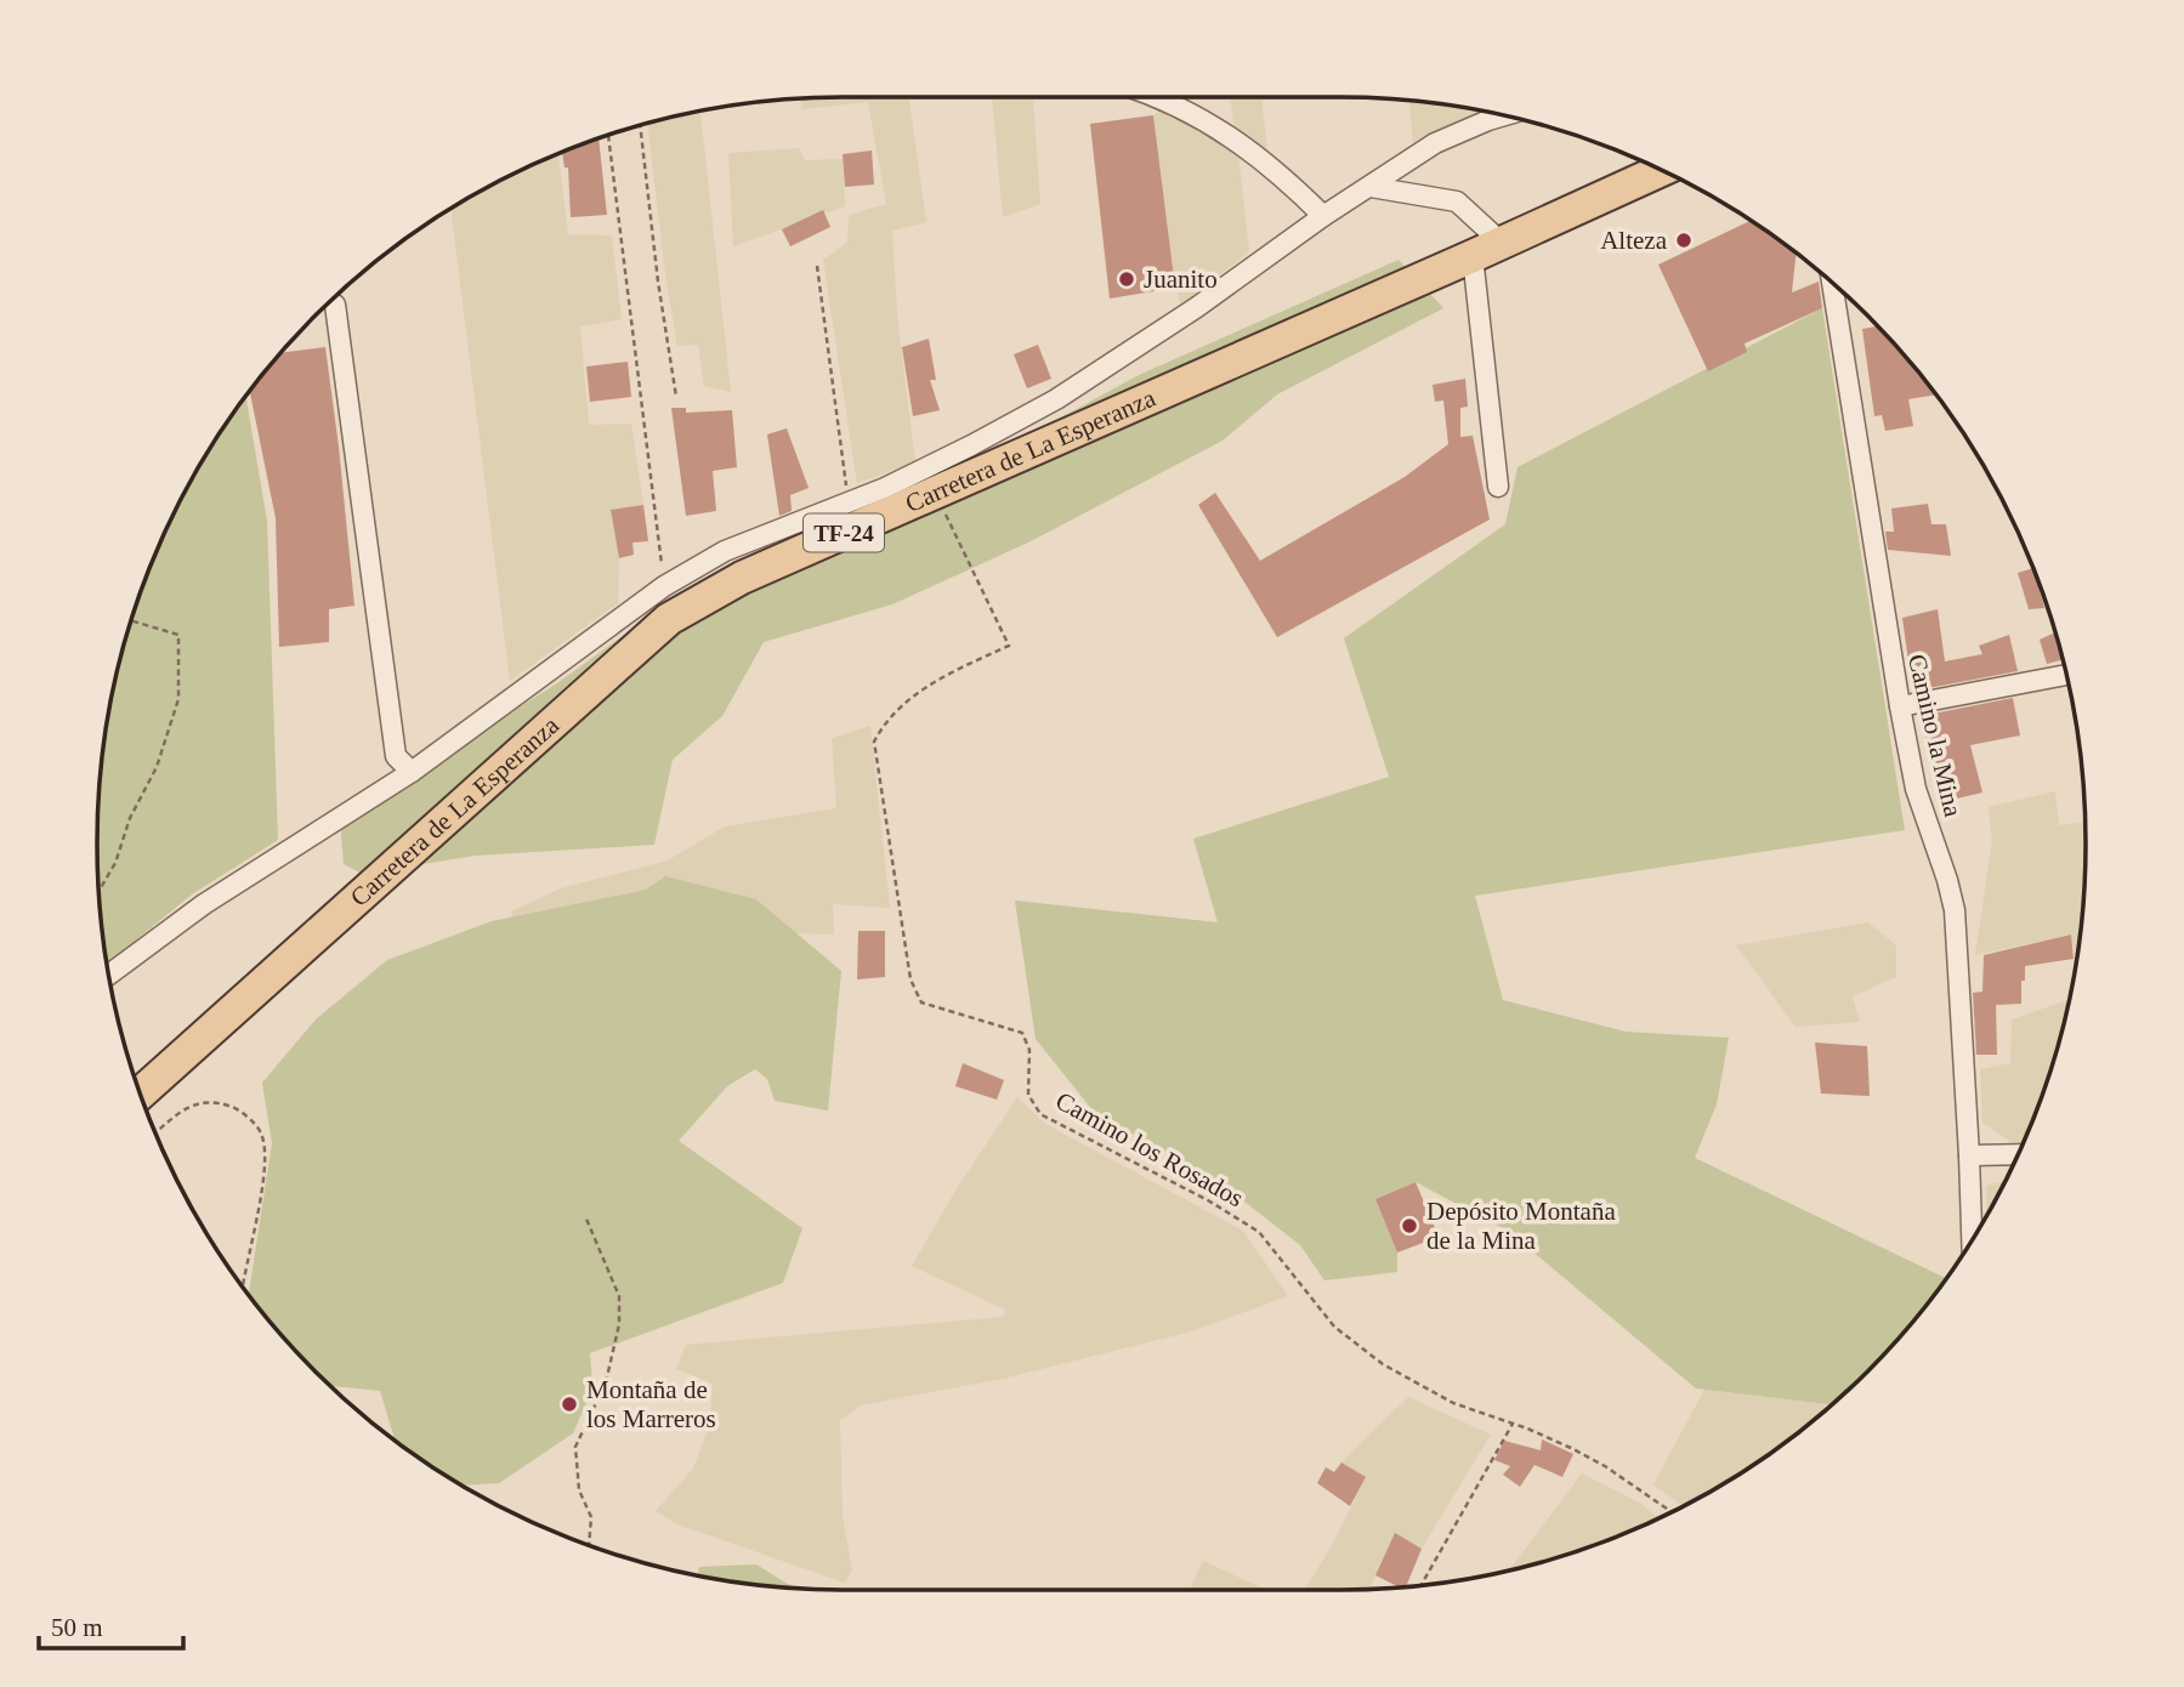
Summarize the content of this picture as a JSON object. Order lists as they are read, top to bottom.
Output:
{
  "streets": {
    "main road": ["Carretera de La Esperanza", "TF-24"],
    "street": ["Camino la Mina"],
    "path": ["Camino los Rosados"]
  },
  "crossings": [
    ["Carretera de La Esperanza", "Camino los Rosados"]
  ],
  "places": [
    "Alteza",
    "Juanito",
    "Depósito Montaña de la Mina",
    "Montaña de los Marreros"
  ],
  "scale_bar": "50 m"
}
